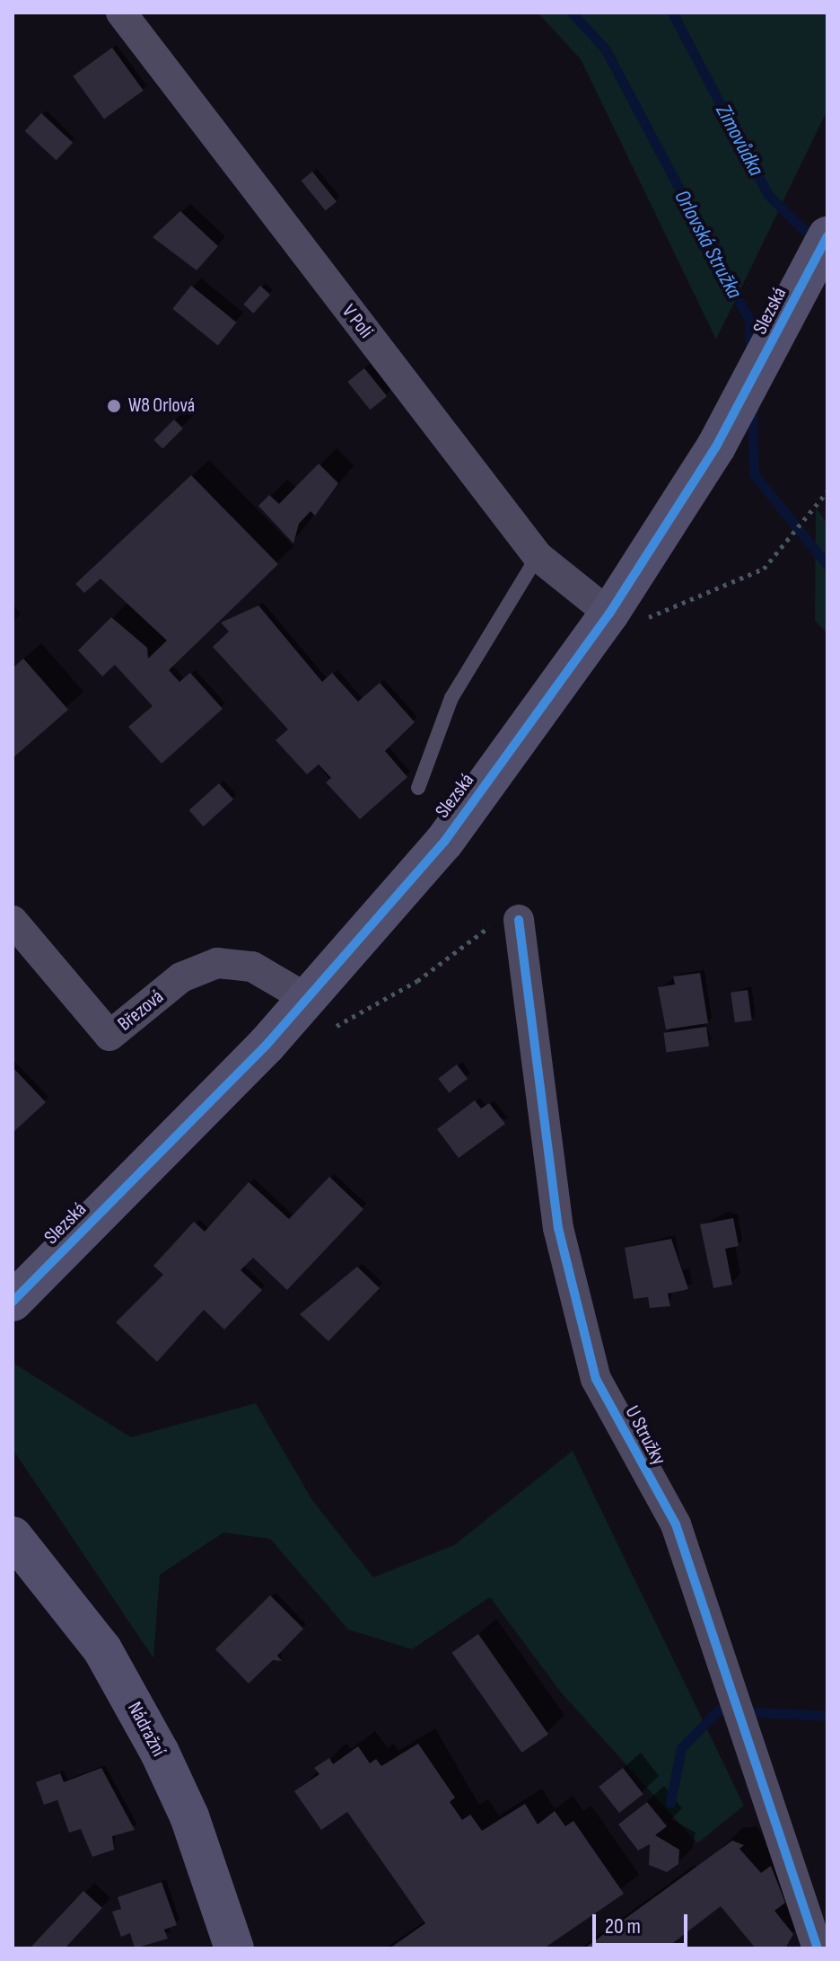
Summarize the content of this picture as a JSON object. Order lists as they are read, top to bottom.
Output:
{
  "streets": {
    "street": [
      "Slezská",
      "V Poli",
      "Březová",
      "U Stružky",
      "Nádražní"
    ]
  },
  "crossings": [
    ["Slezská", "V Poli"],
    ["Slezská", "Březová"]
  ],
  "water": ["Zimovůdka", "Orlovská Stružka"],
  "places": ["W8 Orlová"],
  "scale_bar": "20 m"
}
